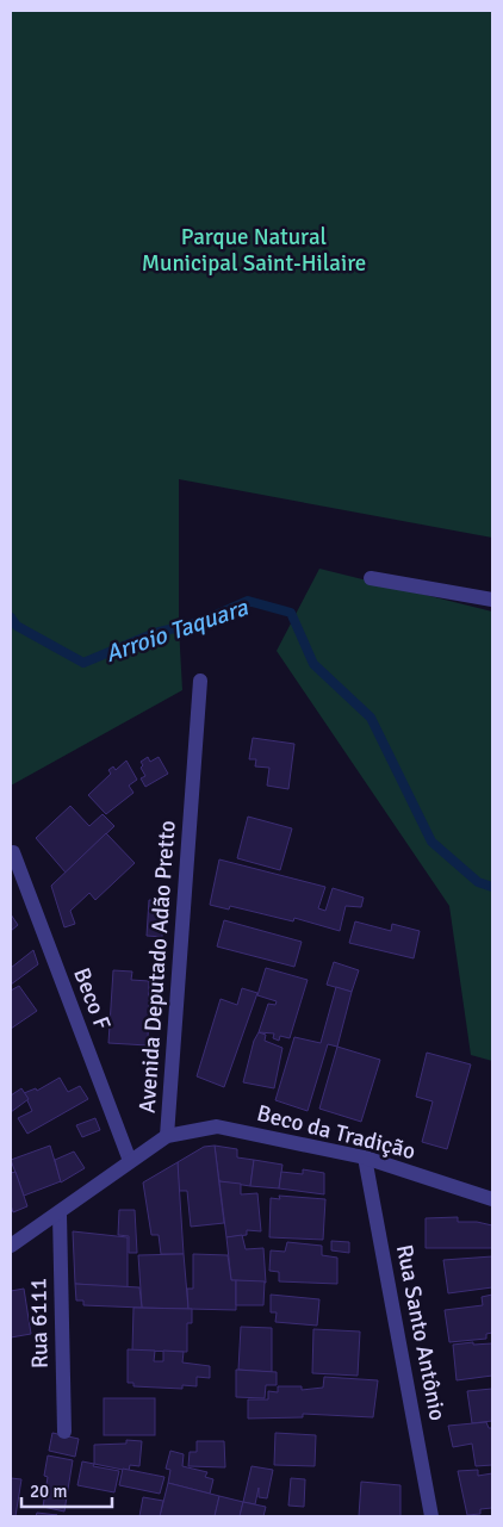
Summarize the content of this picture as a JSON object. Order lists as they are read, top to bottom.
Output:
{
  "streets": {
    "street": [
      "Avenida Deputado Adão Pretto",
      "Beco F",
      "Beco da Tradição",
      "Rua 6111",
      "Rua Santo Antônio"
    ]
  },
  "crossings": [
    ["Avenida Deputado Adão Pretto", "Beco F"],
    ["Avenida Deputado Adão Pretto", "Beco da Tradição"],
    ["Avenida Deputado Adão Pretto", "Rua 6111"],
    ["Beco da Tradição", "Rua Santo Antônio"]
  ],
  "water": ["Arroio Taquara"],
  "parks": ["Parque Natural Municipal Saint-Hilaire"],
  "scale_bar": "20 m"
}
